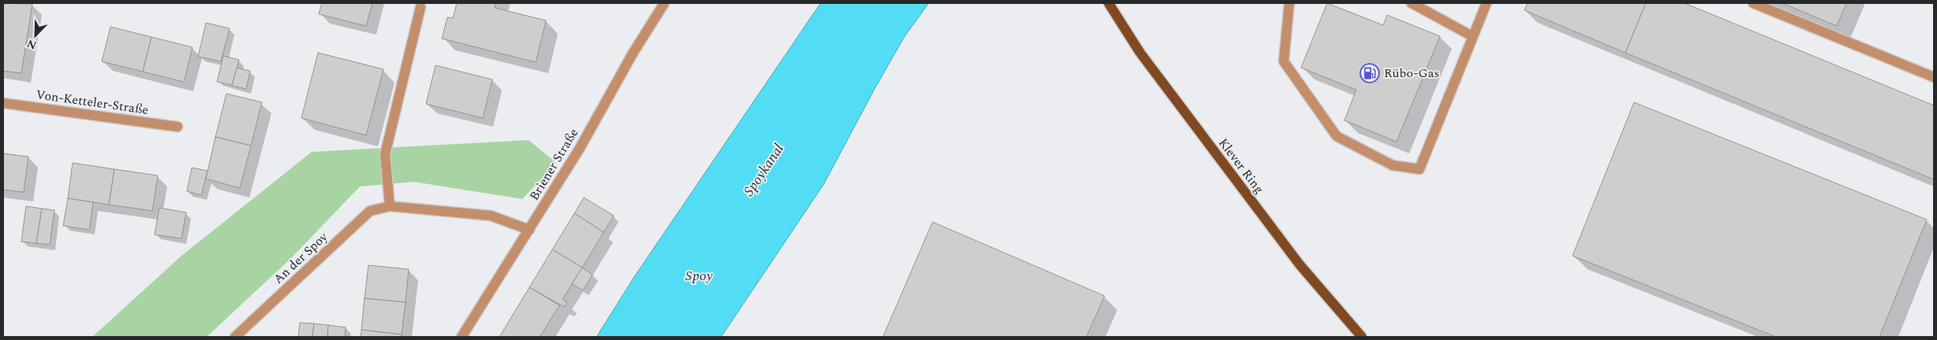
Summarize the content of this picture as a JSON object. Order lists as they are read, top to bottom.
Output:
{
  "streets": {
    "main road": ["Klever Ring"],
    "street": ["Von-Ketteler-Straße", "Briener Straße", "An der Spoy"]
  },
  "crossings": [
    ["Briener Straße", "An der Spoy"]
  ],
  "water": ["Spoykanal", "Spoy"],
  "places": {
    "fuel station": ["Rübo-Gas"]
  },
  "north": "bottom left"
}
